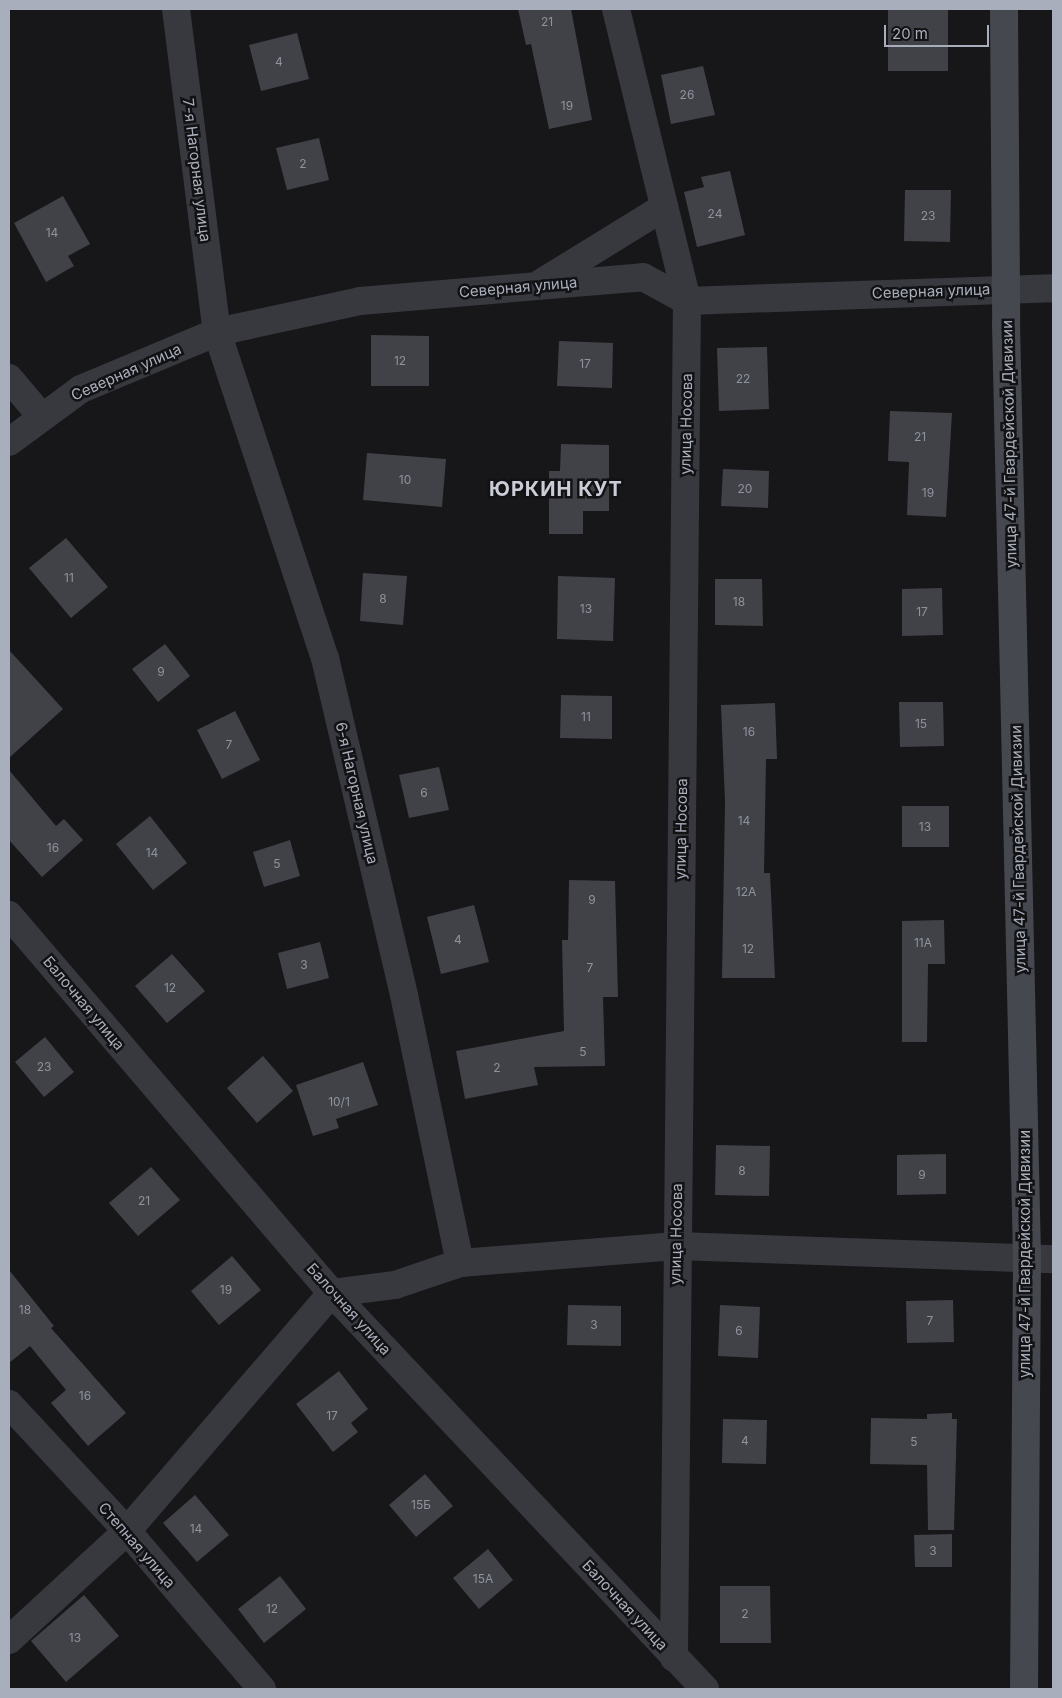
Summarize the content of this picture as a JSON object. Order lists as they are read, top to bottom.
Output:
{
  "streets": {
    "main road": ["улица 47-й Гвардейской Дивизии"],
    "street": [
      "7-я Нагорная улица",
      "Северная улица",
      "улица Носова",
      "6-я Нагорная улица",
      "Балочная улица",
      "Степная улица"
    ]
  },
  "crossings": [
    ["7-я Нагорная улица", "Северная улица"],
    ["7-я Нагорная улица", "6-я Нагорная улица"],
    ["Северная улица", "улица Носова"],
    ["Северная улица", "улица 47-й Гвардейской Дивизии"],
    ["Северная улица", "6-я Нагорная улица"],
    ["улица Носова", "Балочная улица"]
  ],
  "districts": ["ЮРКИН КУТ"],
  "house_numbers": [
    "21",
    "4",
    "26",
    "19",
    "2",
    "24",
    "23",
    "14",
    "12",
    "17",
    "22",
    "21",
    "10",
    "20",
    "19",
    "11",
    "8",
    "18",
    "13",
    "17",
    "9",
    "11",
    "15",
    "16",
    "7",
    "6",
    "14",
    "13",
    "16",
    "14",
    "5",
    "12А",
    "9",
    "4",
    "11А",
    "12",
    "3",
    "7",
    "12",
    "5",
    "23",
    "2",
    "10/1",
    "8",
    "9",
    "21",
    "19",
    "18",
    "7",
    "3",
    "6",
    "16",
    "17",
    "4",
    "5",
    "15Б",
    "14",
    "3",
    "15А",
    "12",
    "2",
    "13"
  ],
  "scale_bar": "20 m"
}
